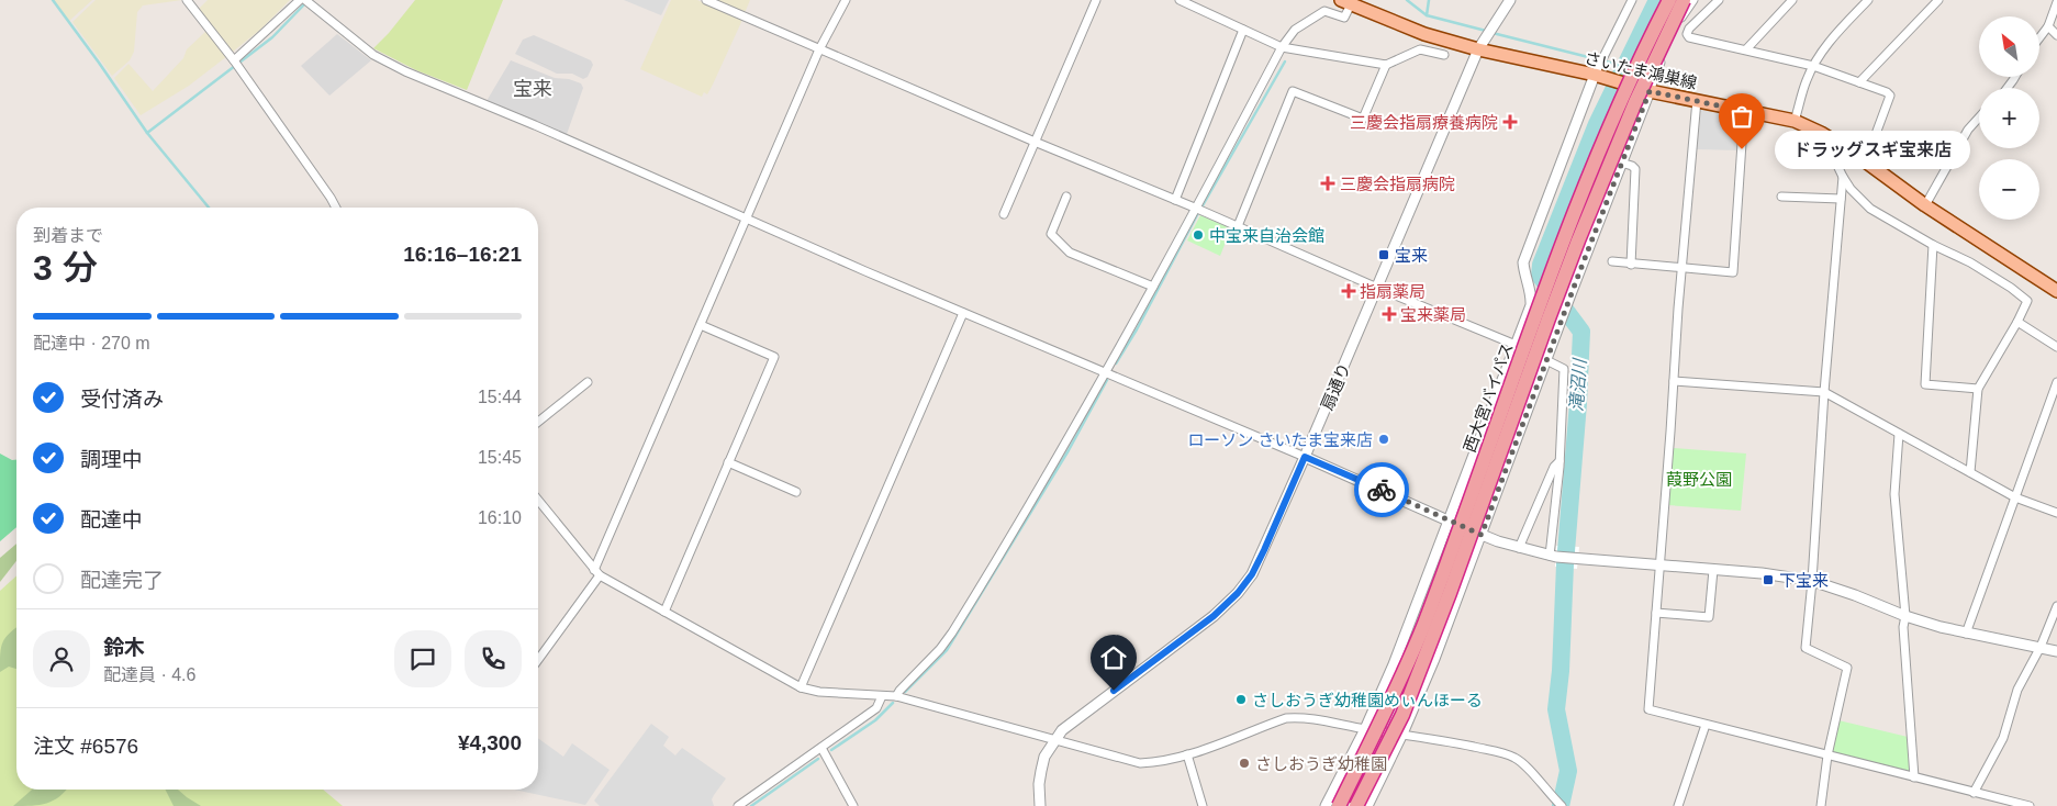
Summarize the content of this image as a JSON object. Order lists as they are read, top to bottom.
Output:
{
  "streets": {
    "highway": ["西大宮バイパス"],
    "main road": ["さいたま鴻巣線"],
    "street": ["扇通り"]
  },
  "crossings": [
    ["さいたま鴻巣線", "扇通り"]
  ],
  "districts": ["宝来"],
  "water": ["滝沼川"],
  "parks": ["葭野公園"],
  "places": {
    "health": [
      "三慶会指扇療養病院",
      "三慶会指扇病院",
      "指扇薬局",
      "宝来薬局"
    ],
    "other": [
      "ドラッグスギ宝来店",
      "中宝来自治会館",
      "ローソン さいたま宝来店",
      "さしおうぎ幼稚園めぃんほーる",
      "さしおうぎ幼稚園"
    ],
    "transit": ["宝来", "下宝来"]
  },
  "north": "top left",
  "page": {
    "map_buttons": ["+", "−"],
    "bubble": "ドラッグスギ宝来店",
    "heading": ["3 分", "到着まで", "16:16–16:21"],
    "panel": [
      "鈴木",
      "配達員 · 4.6",
      "注文 #6576",
      "¥4,300"
    ],
    "bar": "配達中 · 270 m",
    "list": [
      ["受付済み", "15:44"],
      ["調理中", "15:45"],
      ["配達中", "16:10"],
      "配達完了"
    ]
  }
}
